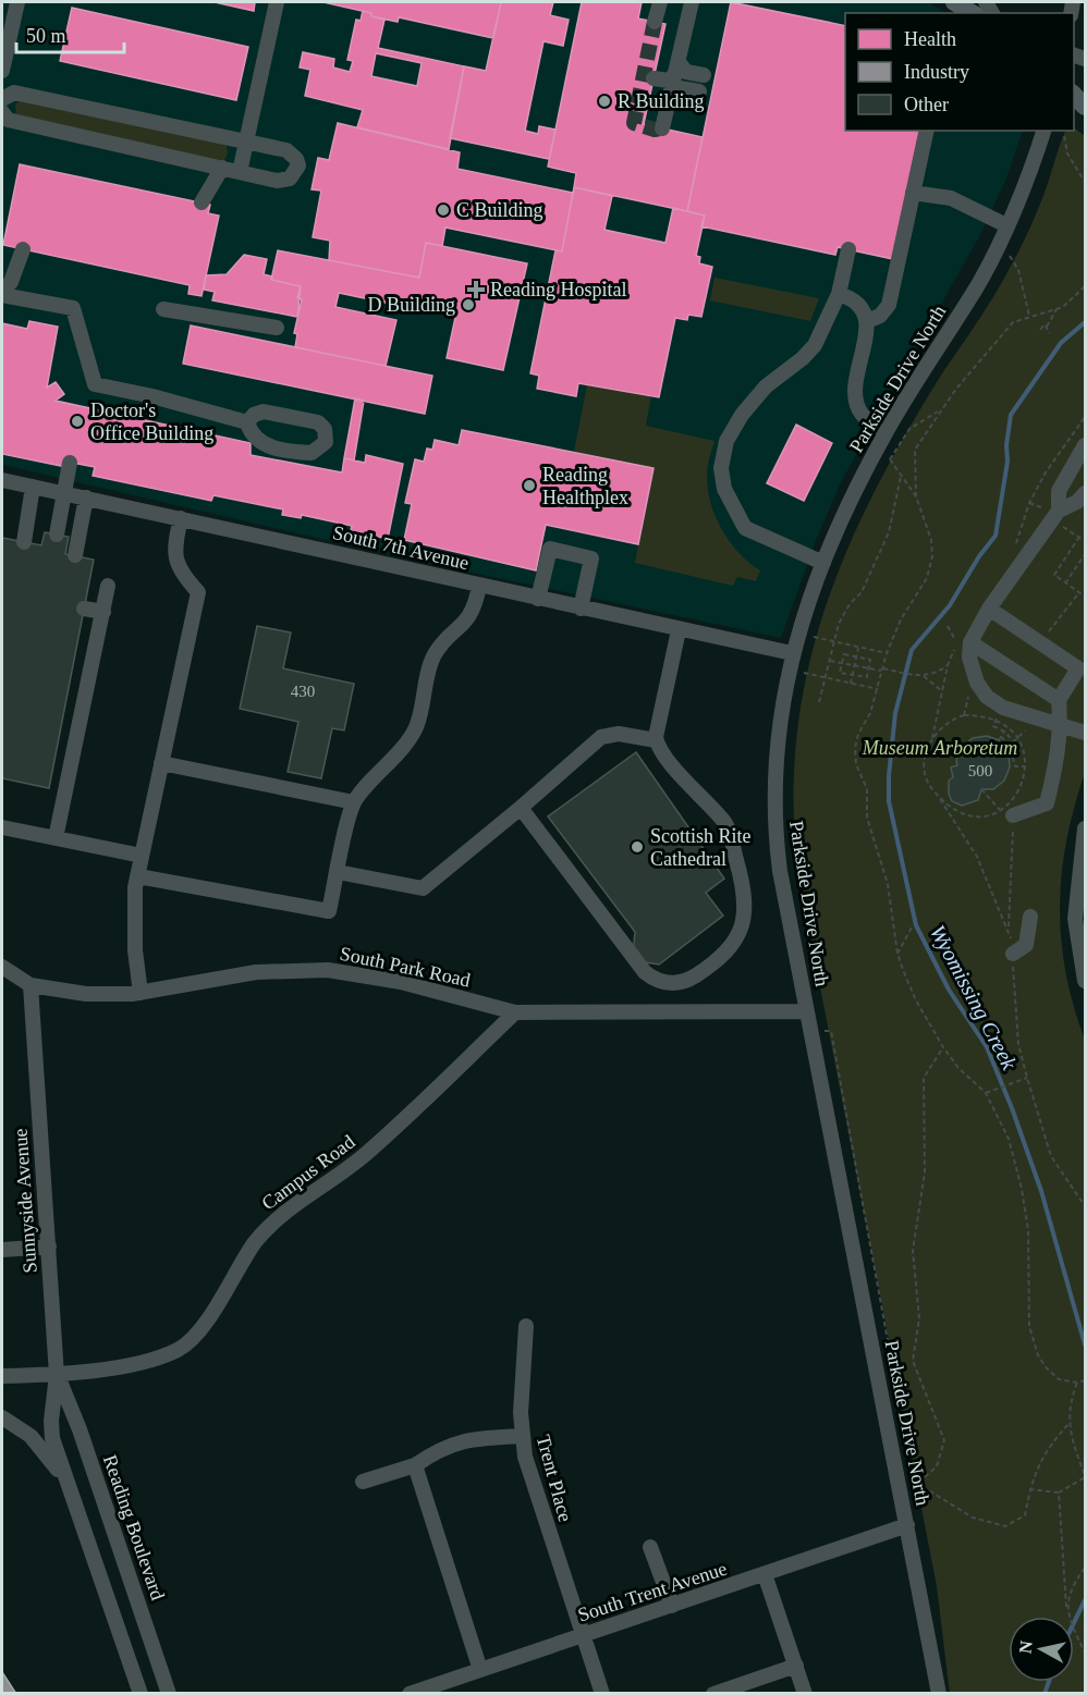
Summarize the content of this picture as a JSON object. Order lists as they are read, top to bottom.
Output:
{
  "streets": {
    "street": [
      "Parkside Drive North",
      "South 7th Avenue",
      "South Park Road",
      "Campus Road",
      "Sunnyside Avenue",
      "Trent Place",
      "Reading Boulevard",
      "South Trent Avenue"
    ]
  },
  "crossings": [
    ["Parkside Drive North", "South 7th Avenue"],
    ["Parkside Drive North", "South Park Road"],
    ["Parkside Drive North", "South Trent Avenue"],
    ["South Park Road", "Campus Road"],
    ["South Park Road", "Sunnyside Avenue"],
    ["Campus Road", "Sunnyside Avenue"],
    ["Campus Road", "Reading Boulevard"],
    ["Sunnyside Avenue", "Reading Boulevard"],
    ["Trent Place", "South Trent Avenue"]
  ],
  "water": ["Wyomissing Creek"],
  "parks": ["Museum Arboretum"],
  "places": {
    "other": [
      "R Building",
      "C Building",
      "D Building",
      "Doctor's Office Building",
      "Reading Healthplex",
      "Scottish Rite Cathedral"
    ],
    "health": ["Reading Hospital"]
  },
  "house_numbers": ["430", "500"],
  "legend": ["Health", "Industry", "Other"],
  "scale_bar": "50 m",
  "north": "left"
}
